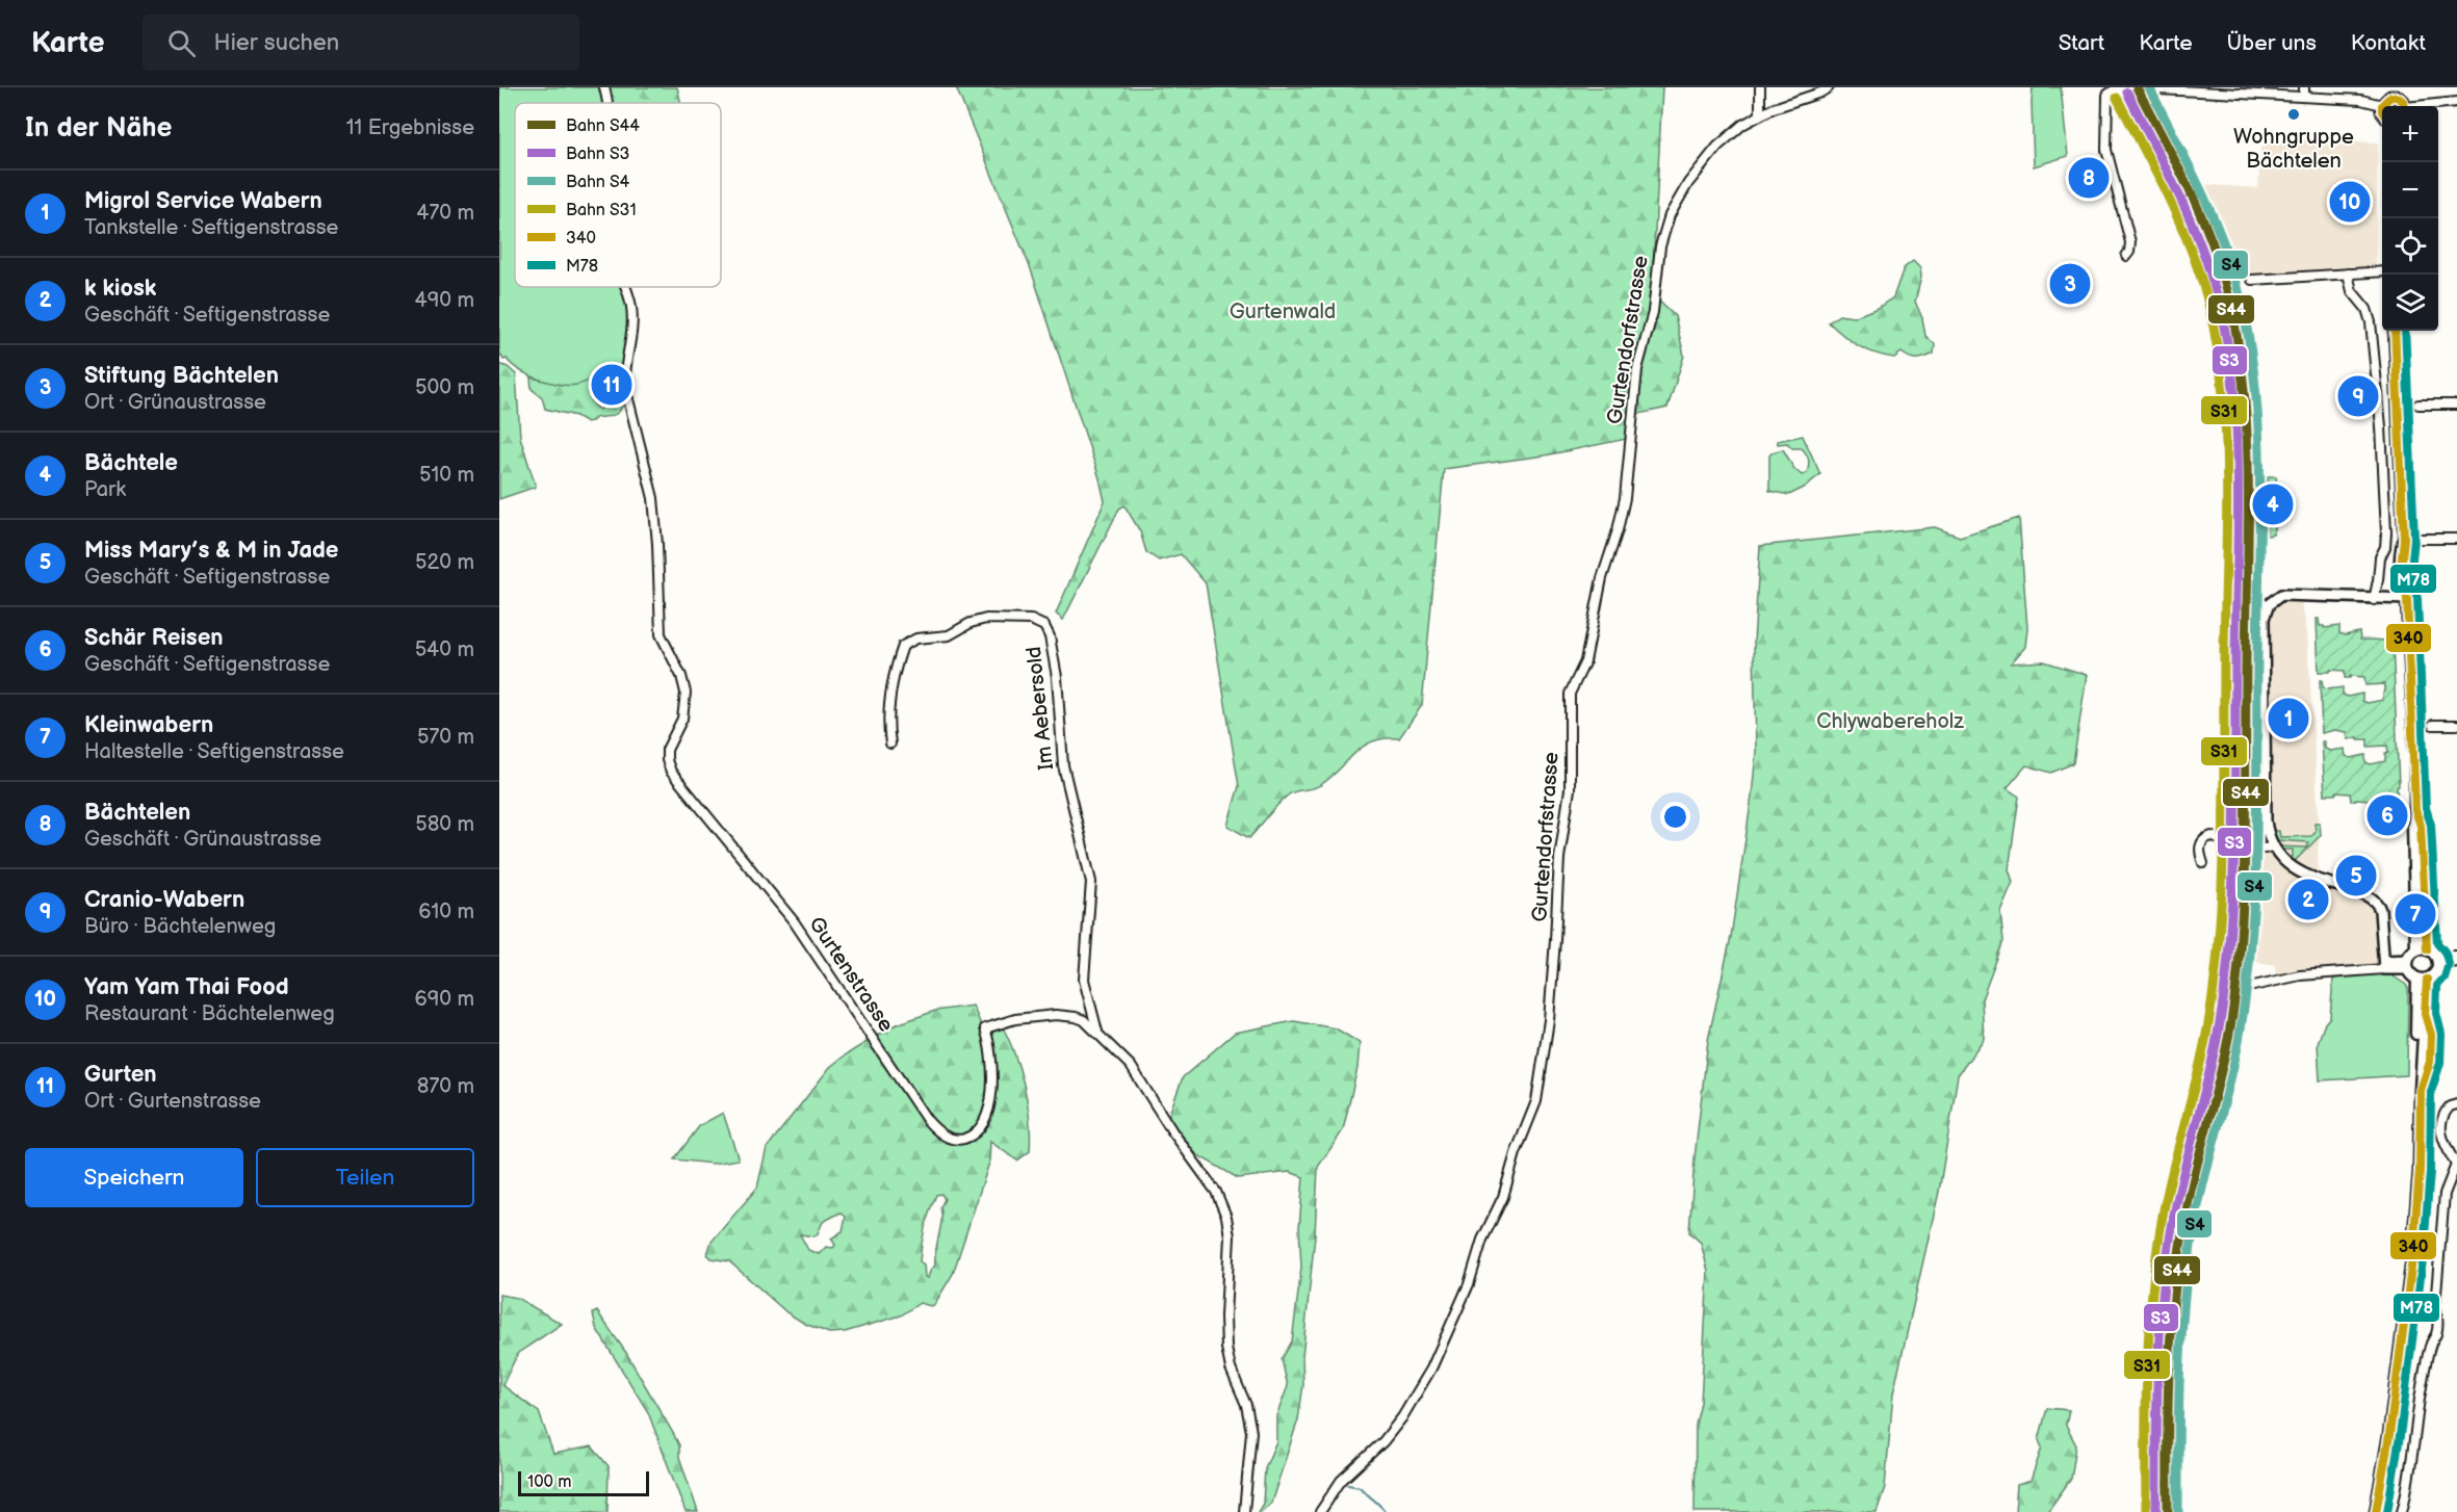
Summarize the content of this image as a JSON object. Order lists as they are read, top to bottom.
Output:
{
  "streets": {
    "street": ["Gurtendorfstrasse", "Im Aebersold", "Gurtenstrasse"]
  },
  "crossings": [
    ["Im Aebersold", "Gurtenstrasse"]
  ],
  "parks": ["Gurtenwald", "Chlywabereholz"],
  "places": ["Wohngruppe Bächtelen"],
  "lines": [
    "rail line S44",
    "rail line S4",
    "rail line S3",
    "transit line 340",
    "rail line S31",
    "transit line M78"
  ],
  "legend": [
    "Bahn S44",
    "Bahn S3",
    "Bahn S4",
    "Bahn S31",
    "340",
    "M78"
  ],
  "scale_bar": "100 m",
  "page": {
    "header": "Karte",
    "search": "Hier suchen",
    "nav": [
      "Start",
      "Karte",
      "Über uns",
      "Kontakt"
    ],
    "heading": ["In der Nähe", "11 Ergebnisse"],
    "map_buttons": ["+", "−"],
    "pins": [
      "8",
      "10",
      "3",
      "11",
      "9",
      "4",
      "1",
      "6",
      "5",
      "2",
      "7"
    ],
    "list": [
      {
        "mark": "1",
        "name": "Migrol Service Wabern",
        "note": "Tankstelle · Seftigenstrasse",
        "value": "470 m"
      },
      {
        "mark": "2",
        "name": "k kiosk",
        "note": "Geschäft · Seftigenstrasse",
        "value": "490 m"
      },
      {
        "mark": "3",
        "name": "Stiftung Bächtelen",
        "note": "Ort · Grünaustrasse",
        "value": "500 m"
      },
      {
        "mark": "4",
        "name": "Bächtele",
        "note": "Park",
        "value": "510 m"
      },
      {
        "mark": "5",
        "name": "Miss Mary’s & M in Jade",
        "note": "Geschäft · Seftigenstrasse",
        "value": "520 m"
      },
      {
        "mark": "6",
        "name": "Schär Reisen",
        "note": "Geschäft · Seftigenstrasse",
        "value": "540 m"
      },
      {
        "mark": "7",
        "name": "Kleinwabern",
        "note": "Haltestelle · Seftigenstrasse",
        "value": "570 m"
      },
      {
        "mark": "8",
        "name": "Bächtelen",
        "note": "Geschäft · Grünaustrasse",
        "value": "580 m"
      },
      {
        "mark": "9",
        "name": "Cranio-Wabern",
        "note": "Büro · Bächtelenweg",
        "value": "610 m"
      },
      {
        "mark": "10",
        "name": "Yam Yam Thai Food",
        "note": "Restaurant · Bächtelenweg",
        "value": "690 m"
      },
      {
        "mark": "11",
        "name": "Gurten",
        "note": "Ort · Gurtenstrasse",
        "value": "870 m"
      }
    ],
    "buttons": ["Speichern", "Teilen"],
    "scale": "100 m"
  }
}
